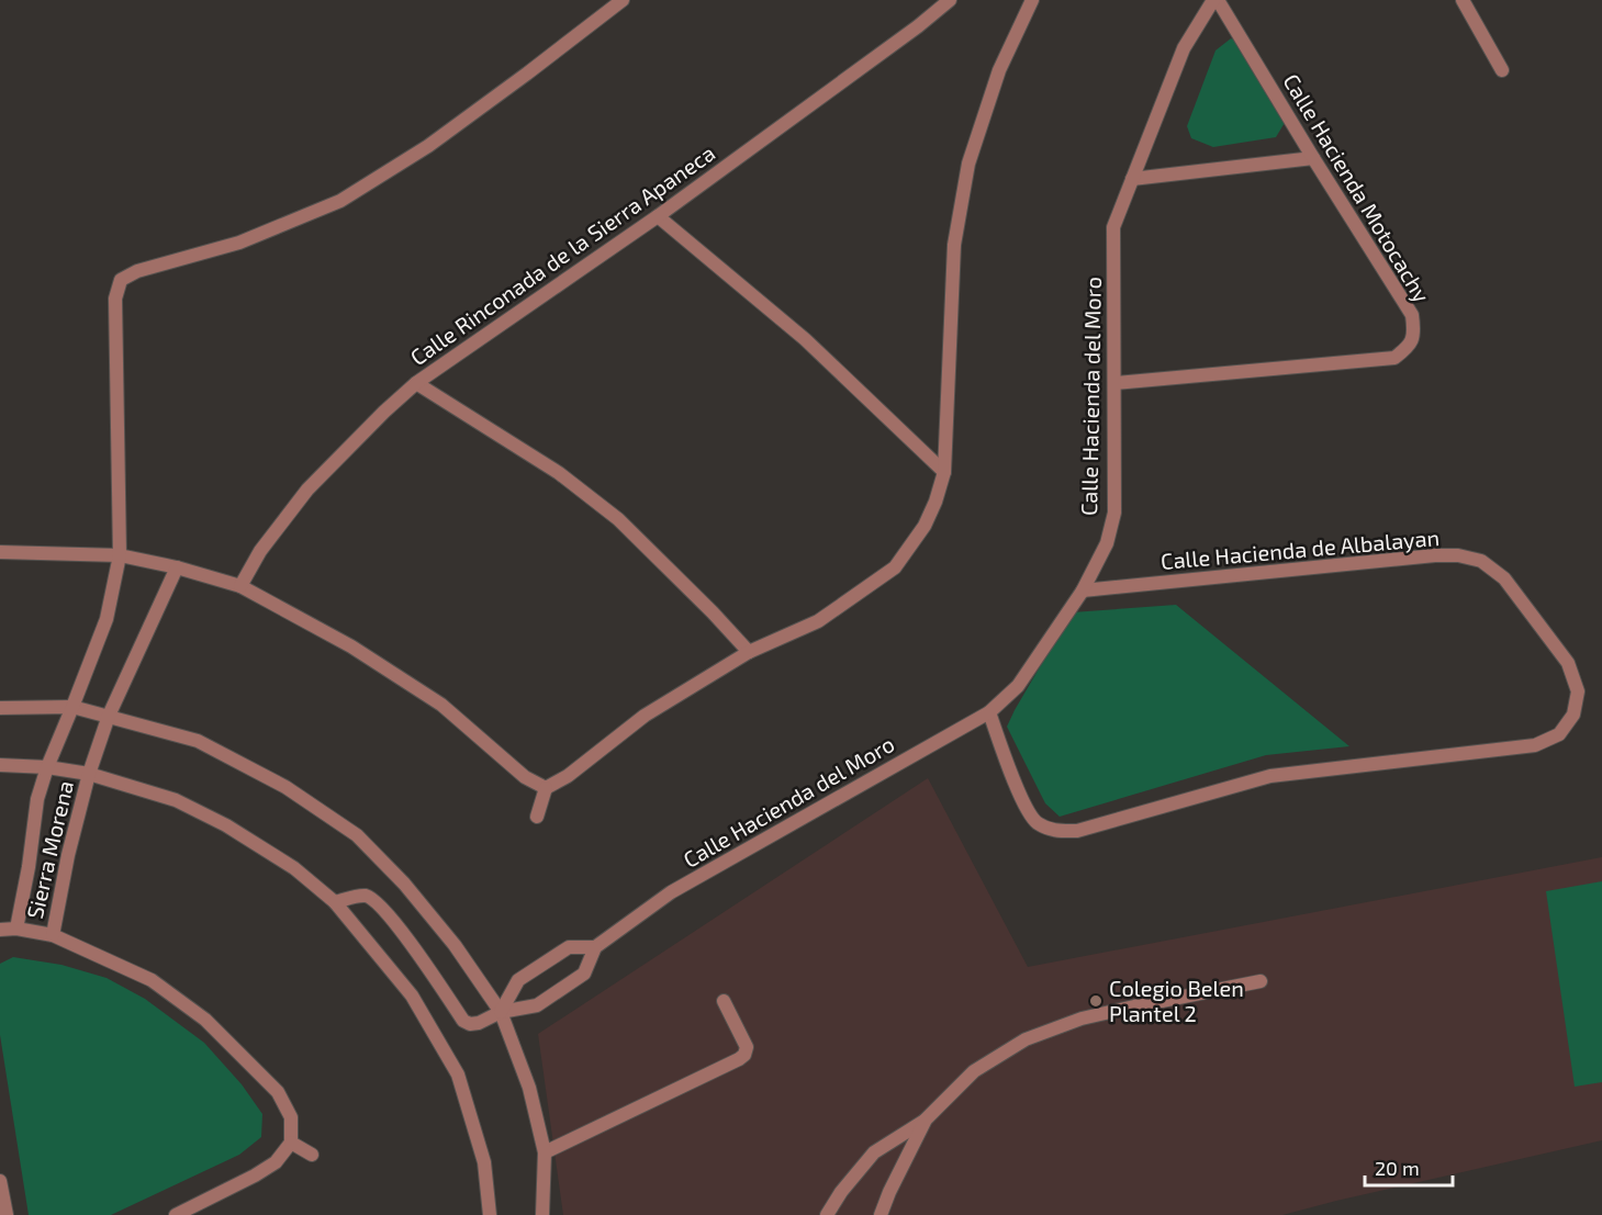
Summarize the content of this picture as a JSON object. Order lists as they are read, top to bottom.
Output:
{
  "streets": {
    "street": [
      "Calle Hacienda Motocachy",
      "Calle Rinconada de la Sierra Apaneca",
      "Calle Hacienda del Moro",
      "Calle Hacienda de Albalayan",
      "Sierra Morena"
    ]
  },
  "crossings": [
    ["Calle Hacienda Motocachy", "Calle Hacienda del Moro"],
    ["Calle Hacienda del Moro", "Calle Hacienda de Albalayan"]
  ],
  "places": ["Colegio Belen Plantel 2"],
  "scale_bar": "20 m"
}
